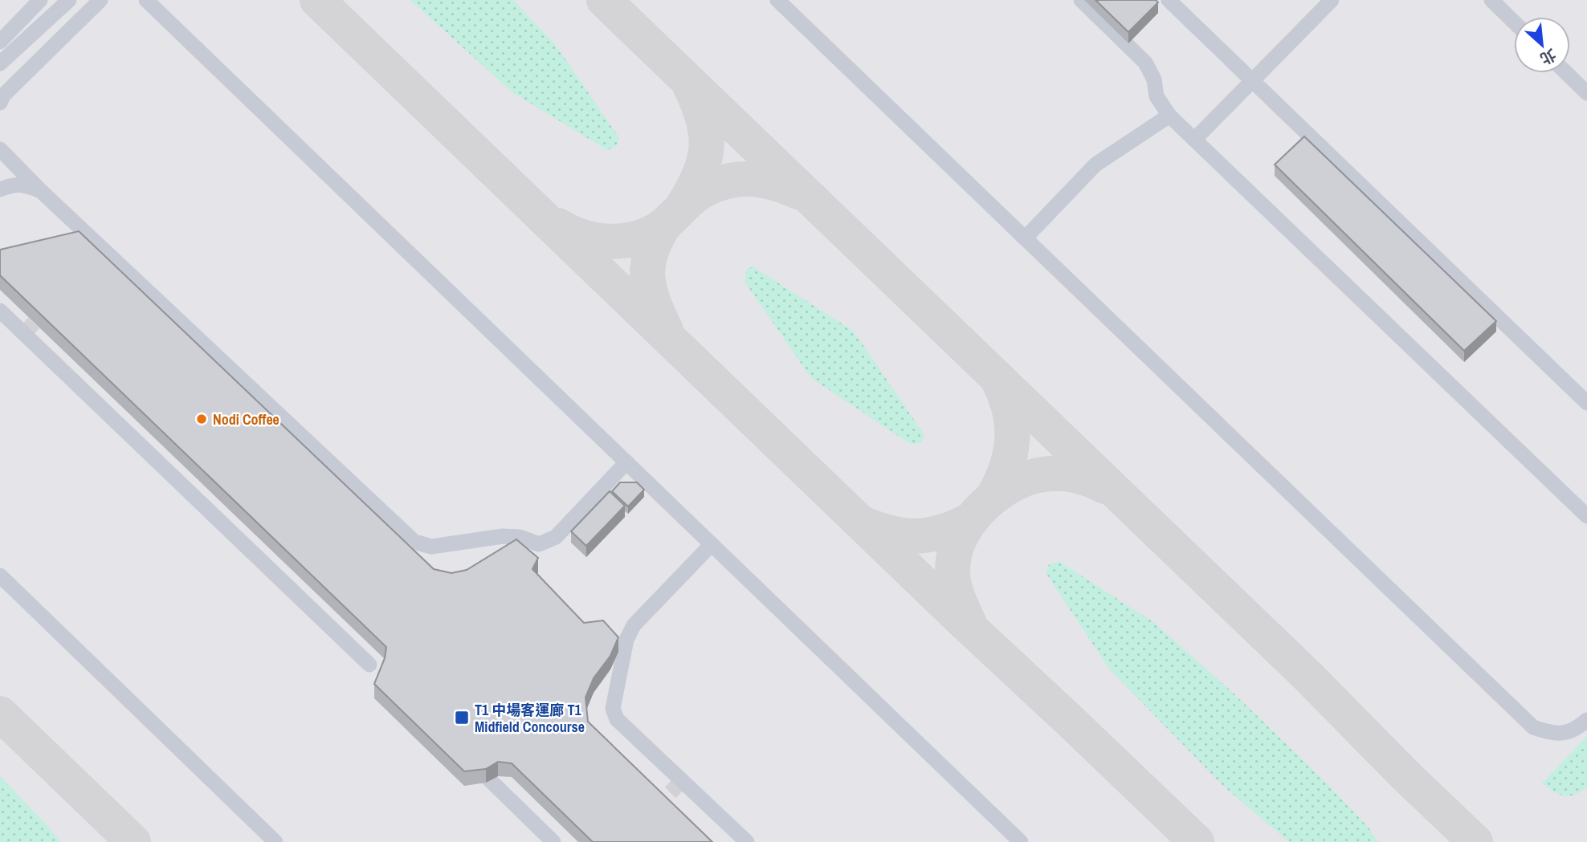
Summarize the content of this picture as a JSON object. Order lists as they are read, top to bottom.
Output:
{
  "places": {
    "other": ["Nodi Coffee"],
    "transit": ["T1 中場客運廊 T1 Midfield Concourse"]
  },
  "north": "bottom right"
}
